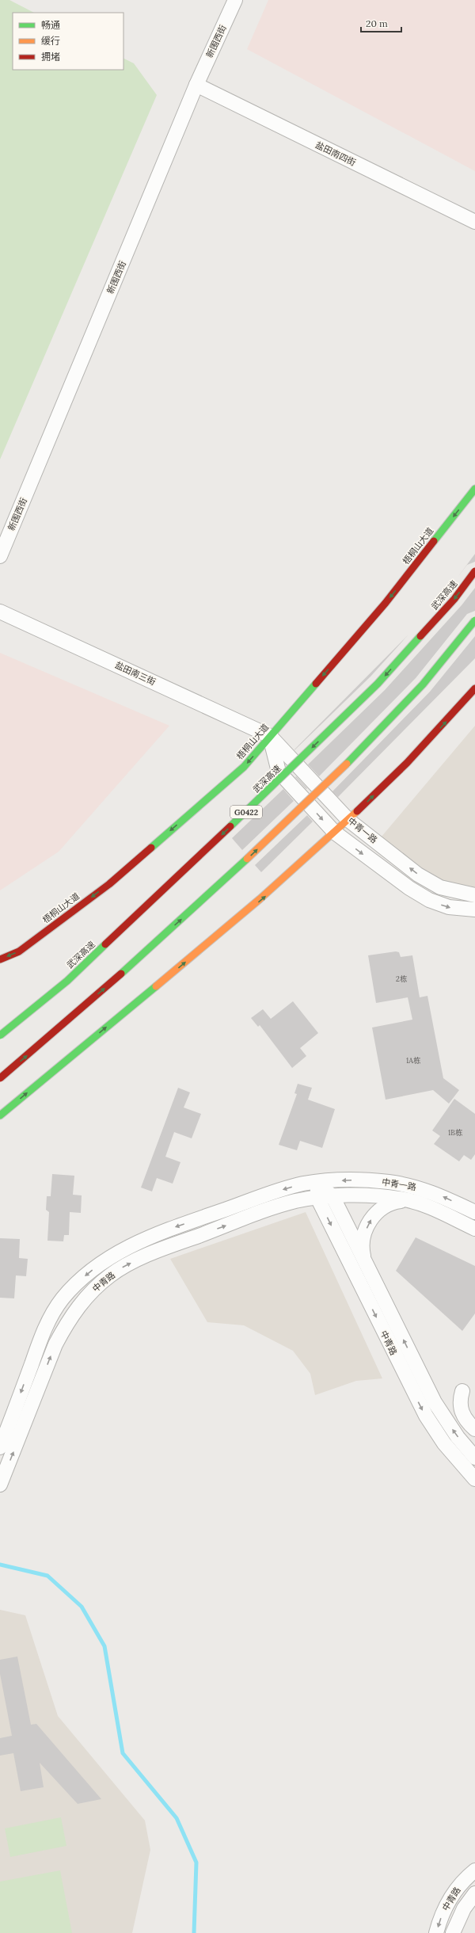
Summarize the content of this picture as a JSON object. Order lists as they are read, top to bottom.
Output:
{
  "streets": {
    "main road": ["梧桐山大道", "武深高速", "G0422"],
    "street": [
      "新围西街",
      "盐田南四街",
      "盐田南三街",
      "中青一路",
      "中青路"
    ]
  },
  "crossings": [
    ["新围西街", "盐田南四街"],
    ["梧桐山大道", "盐田南三街"],
    ["梧桐山大道", "中青一路"],
    ["盐田南三街", "中青一路"],
    ["中青一路", "中青路"]
  ],
  "one_way": ["梧桐山大道"],
  "house_numbers": ["2栋", "1A栋", "1B栋"],
  "legend": ["畅通", "缓行", "拥堵"],
  "scale_bar": "20 m"
}
